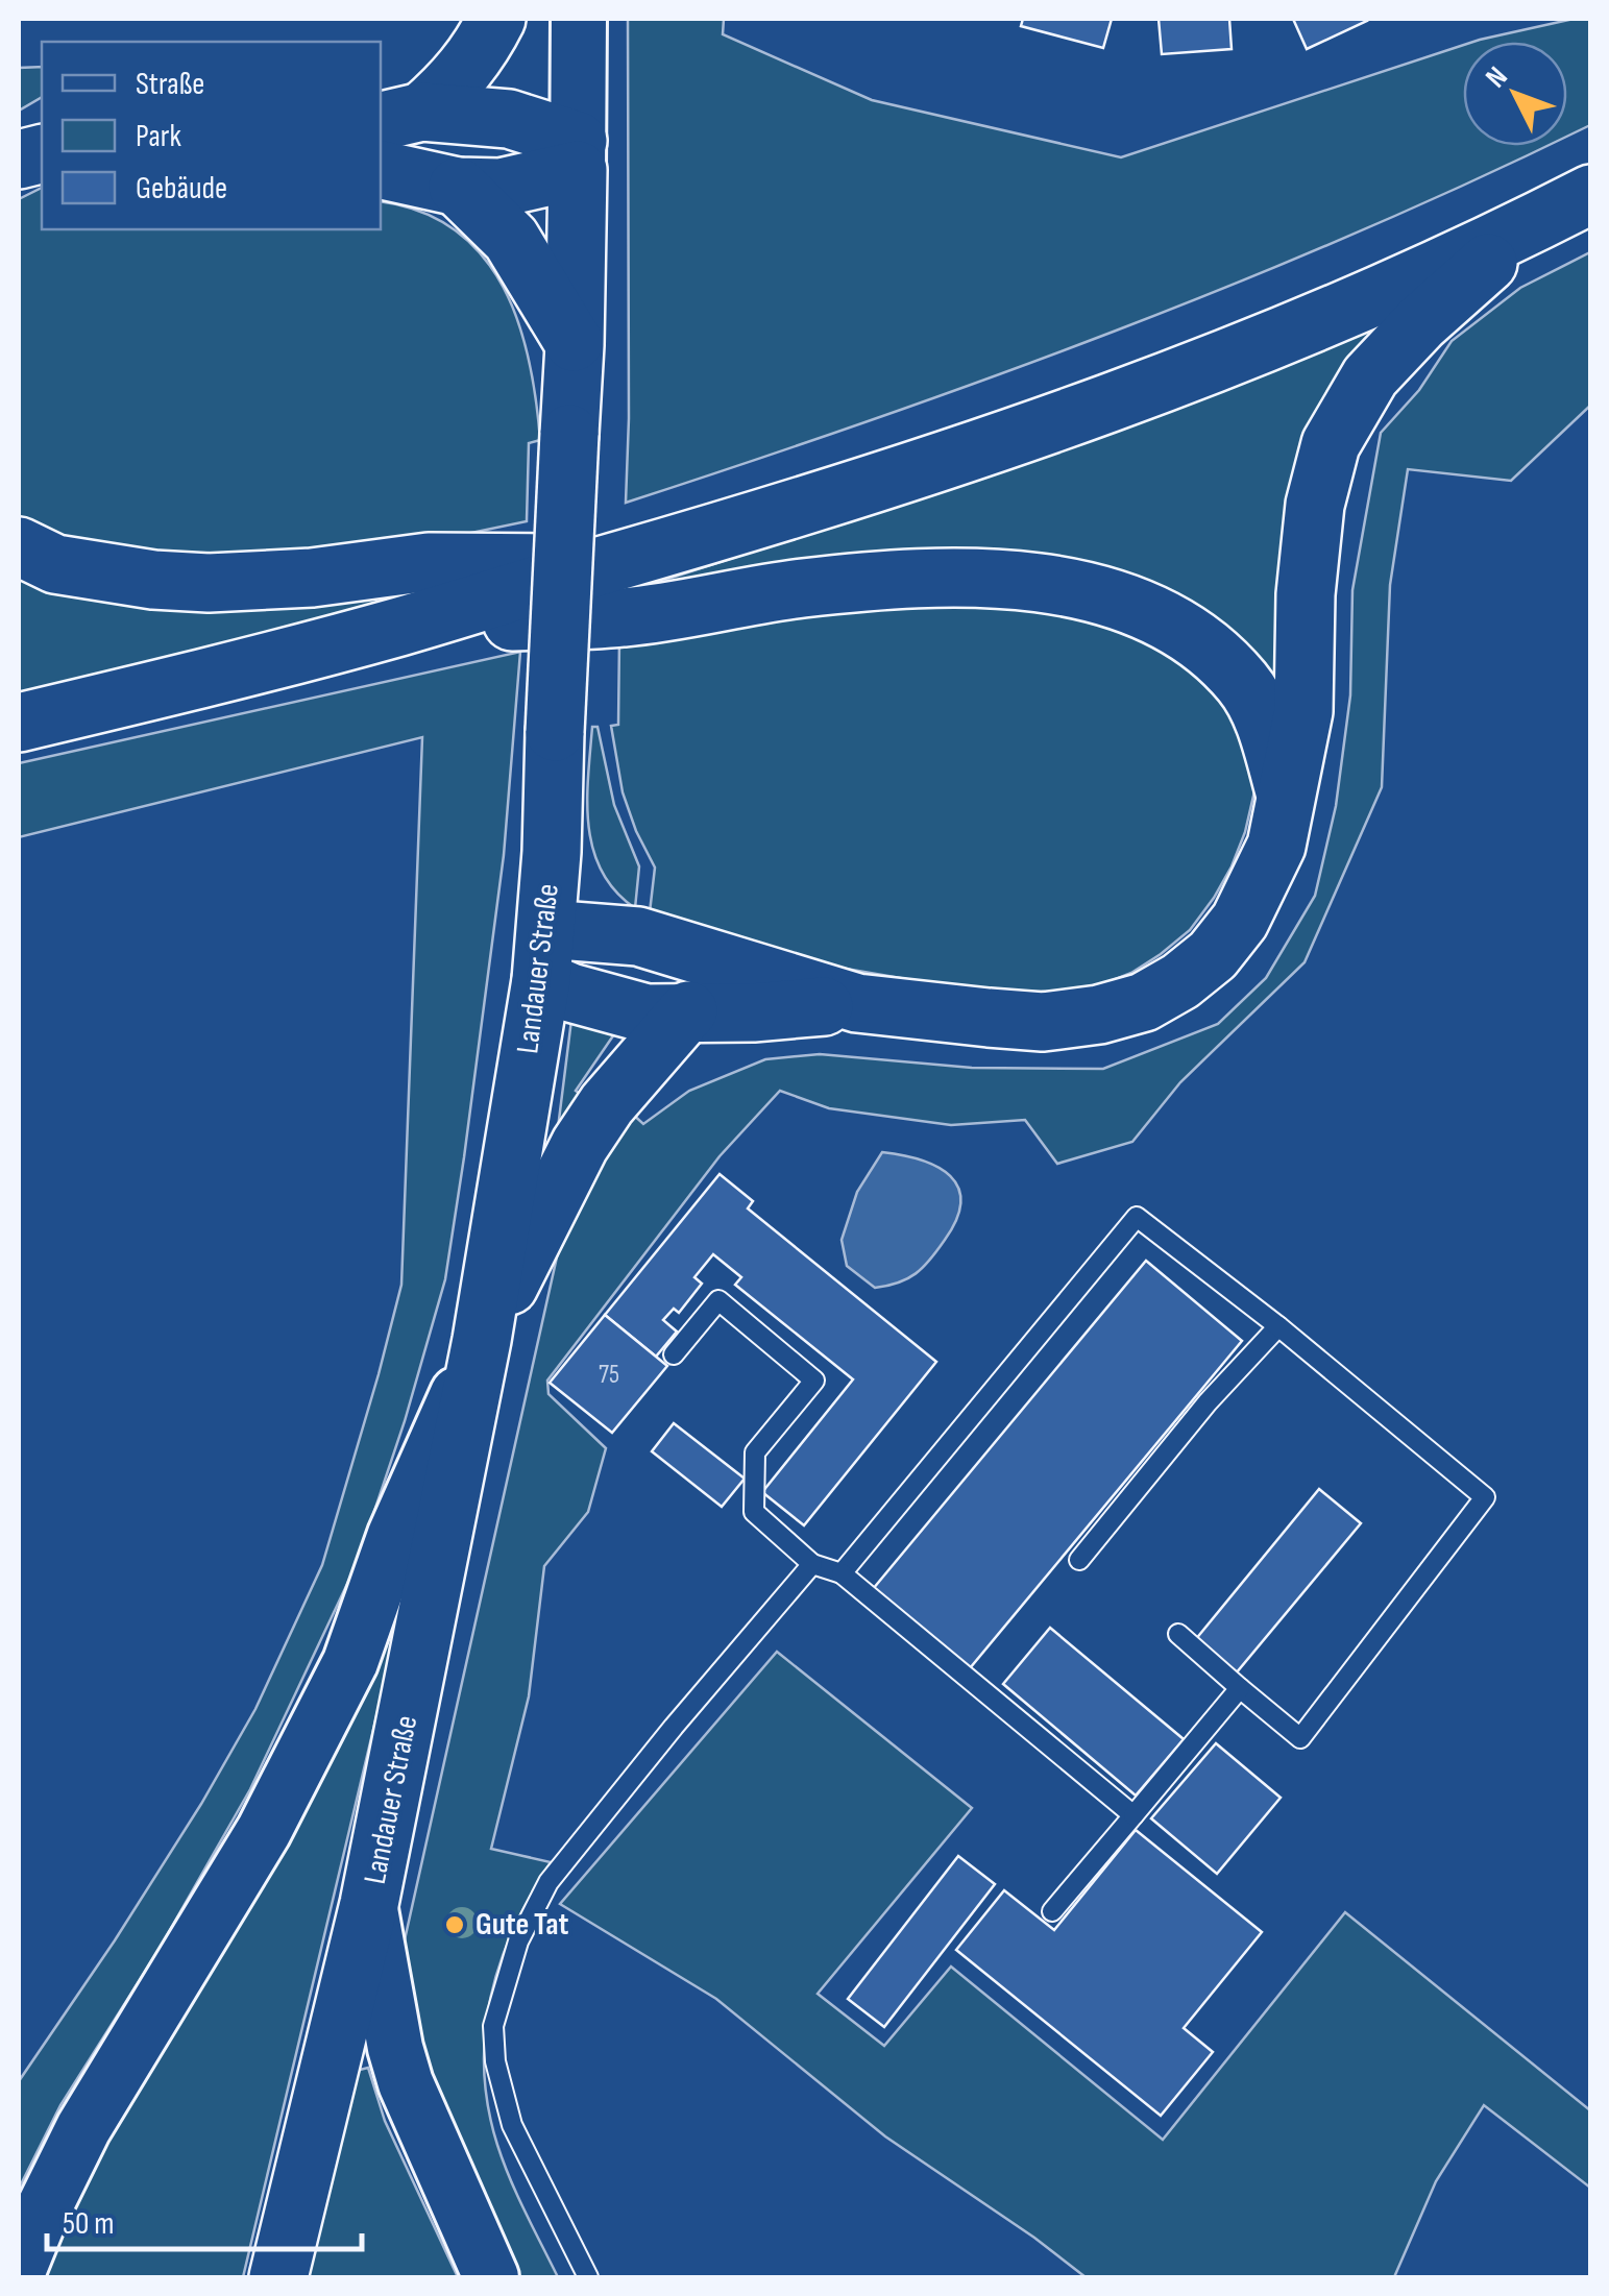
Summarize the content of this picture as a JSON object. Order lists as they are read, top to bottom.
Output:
{
  "streets": {
    "main road": ["Landauer Straße"]
  },
  "places": ["Gute Tat"],
  "house_numbers": ["75"],
  "legend": ["Straße", "Park", "Gebäude"],
  "scale_bar": "50 m",
  "north": "top left"
}
